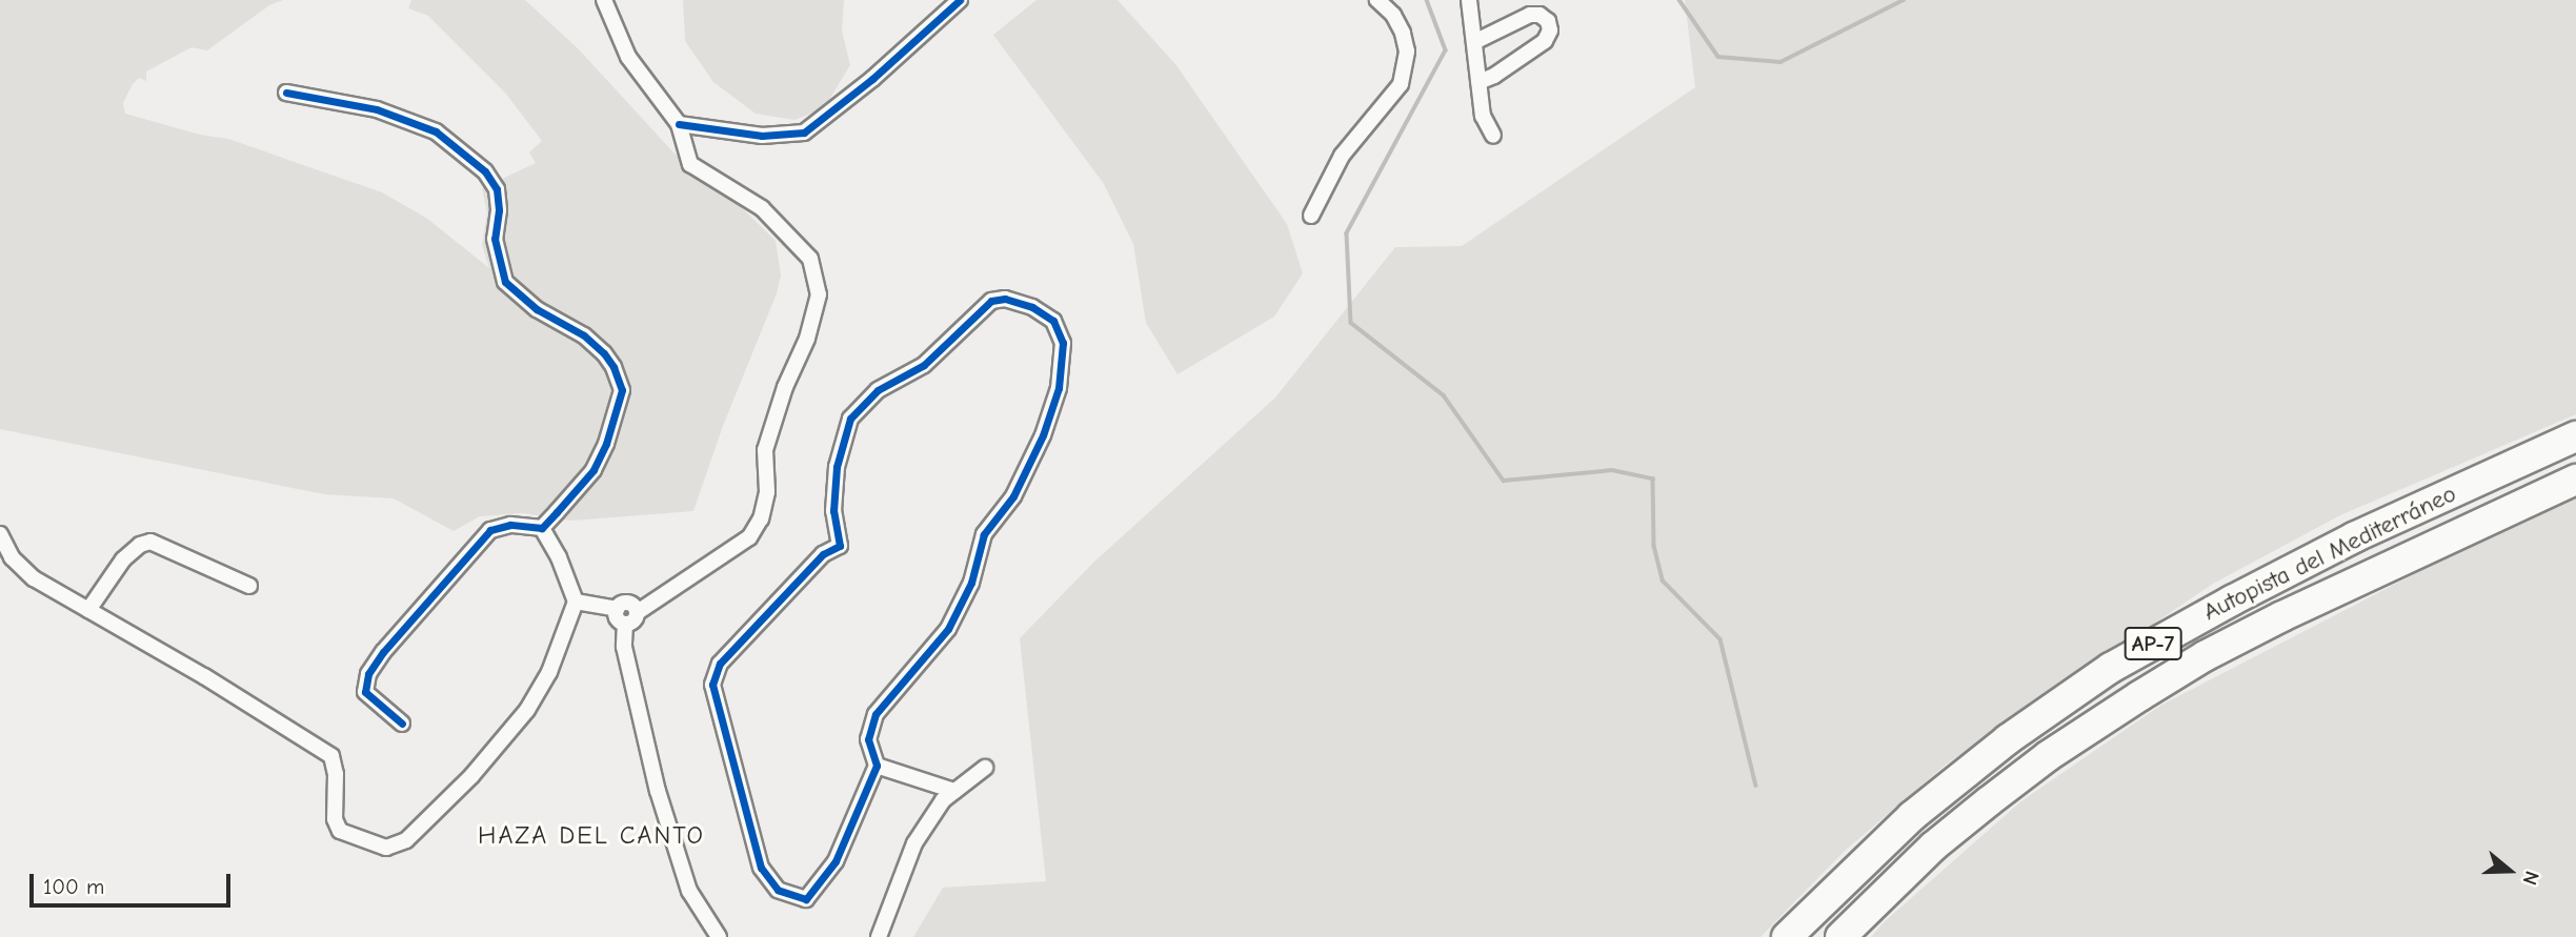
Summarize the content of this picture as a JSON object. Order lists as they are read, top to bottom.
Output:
{
  "streets": {
    "highway": ["Autopista del Mediterráneo", "AP-7"]
  },
  "districts": ["HAZA DEL CANTO"],
  "scale_bar": "100 m",
  "north": "right"
}
